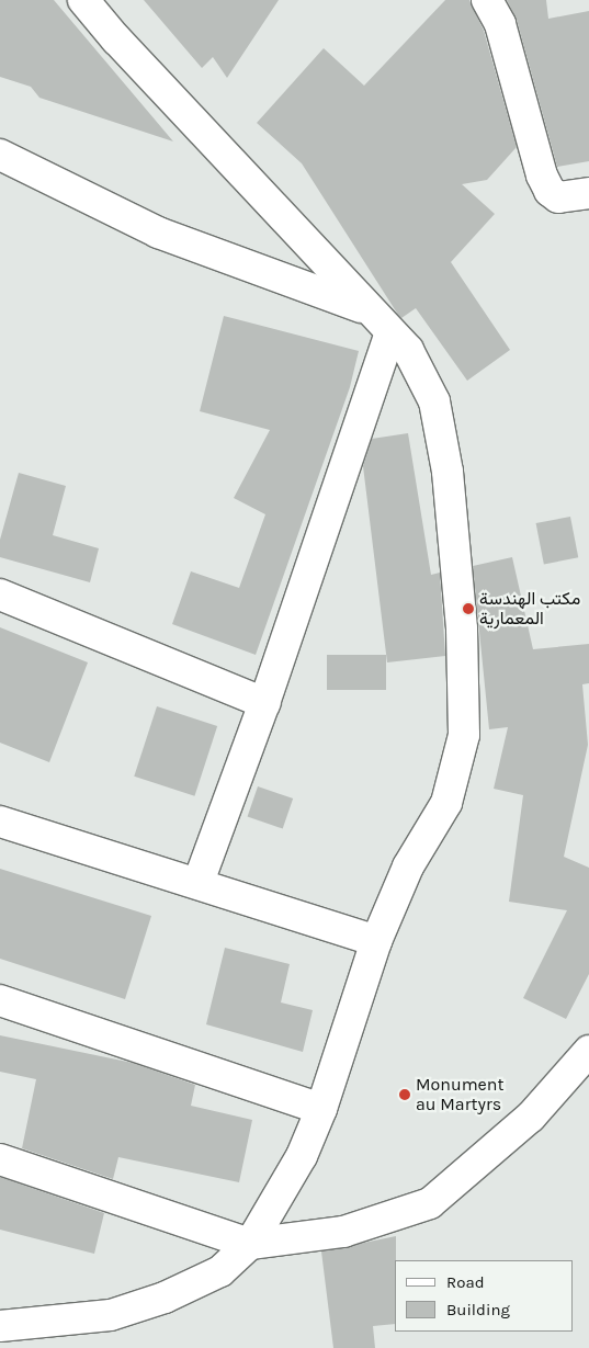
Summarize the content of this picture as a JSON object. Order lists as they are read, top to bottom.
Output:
{
  "places": ["مكتب الهندسة المعمارية", "Monument au Martyrs"],
  "legend": ["Road", "Building"]
}
